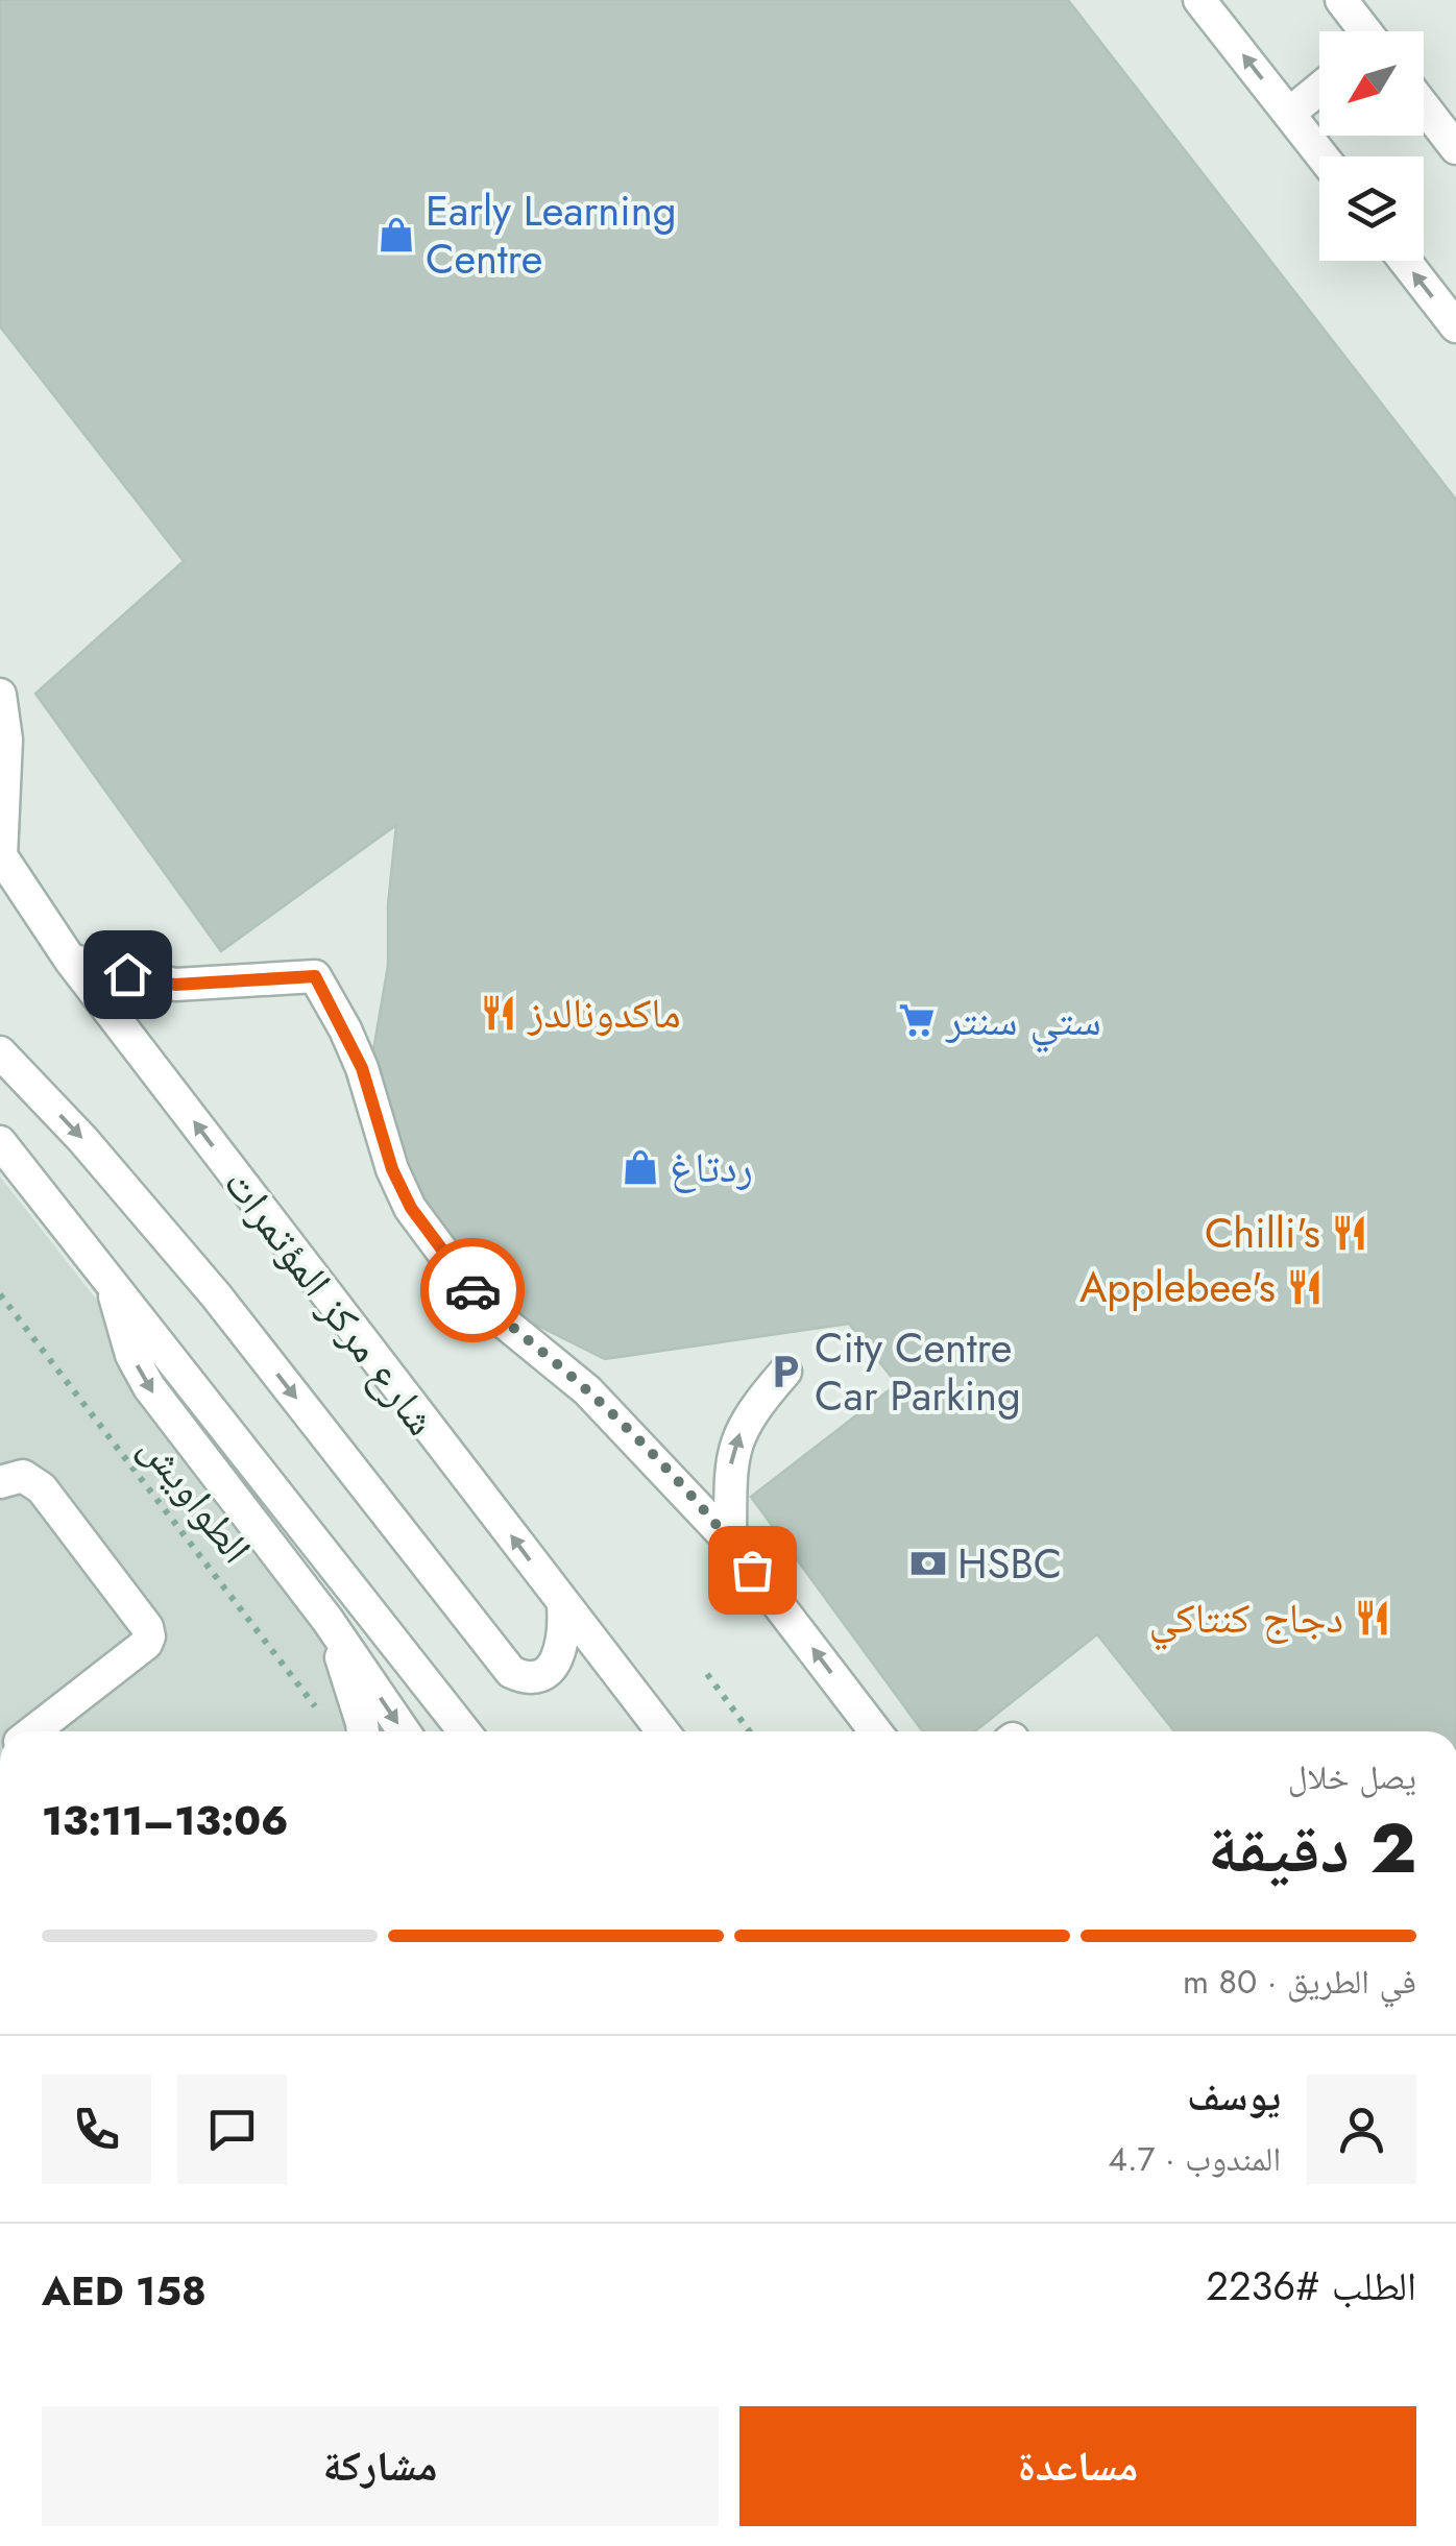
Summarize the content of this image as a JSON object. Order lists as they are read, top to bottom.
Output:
{
  "streets": {
    "street": ["شارع مركز المؤتمرات"],
    "path": ["الطواويش"]
  },
  "places": {
    "shop": ["Early Learning Centre", "ردتاغ"],
    "restaurant": [
      "ماكدونالدز",
      "Chilli's",
      "Applebee's",
      "دجاج كنتاكي"
    ],
    "supermarket": ["ستي سنتر"],
    "parking": ["City Centre Car Parking"],
    "bank": ["HSBC"]
  },
  "north": "bottom left",
  "page": {
    "heading": ["2 دقيقة", "يصل خلال", "13:06–13:11"],
    "panel": [
      "يوسف",
      "المندوب · 4.7",
      "الطلب #2236",
      "AED 158"
    ],
    "bar": "في الطريق · 80 m",
    "buttons": ["مساعدة", "مشاركة"]
  }
}
